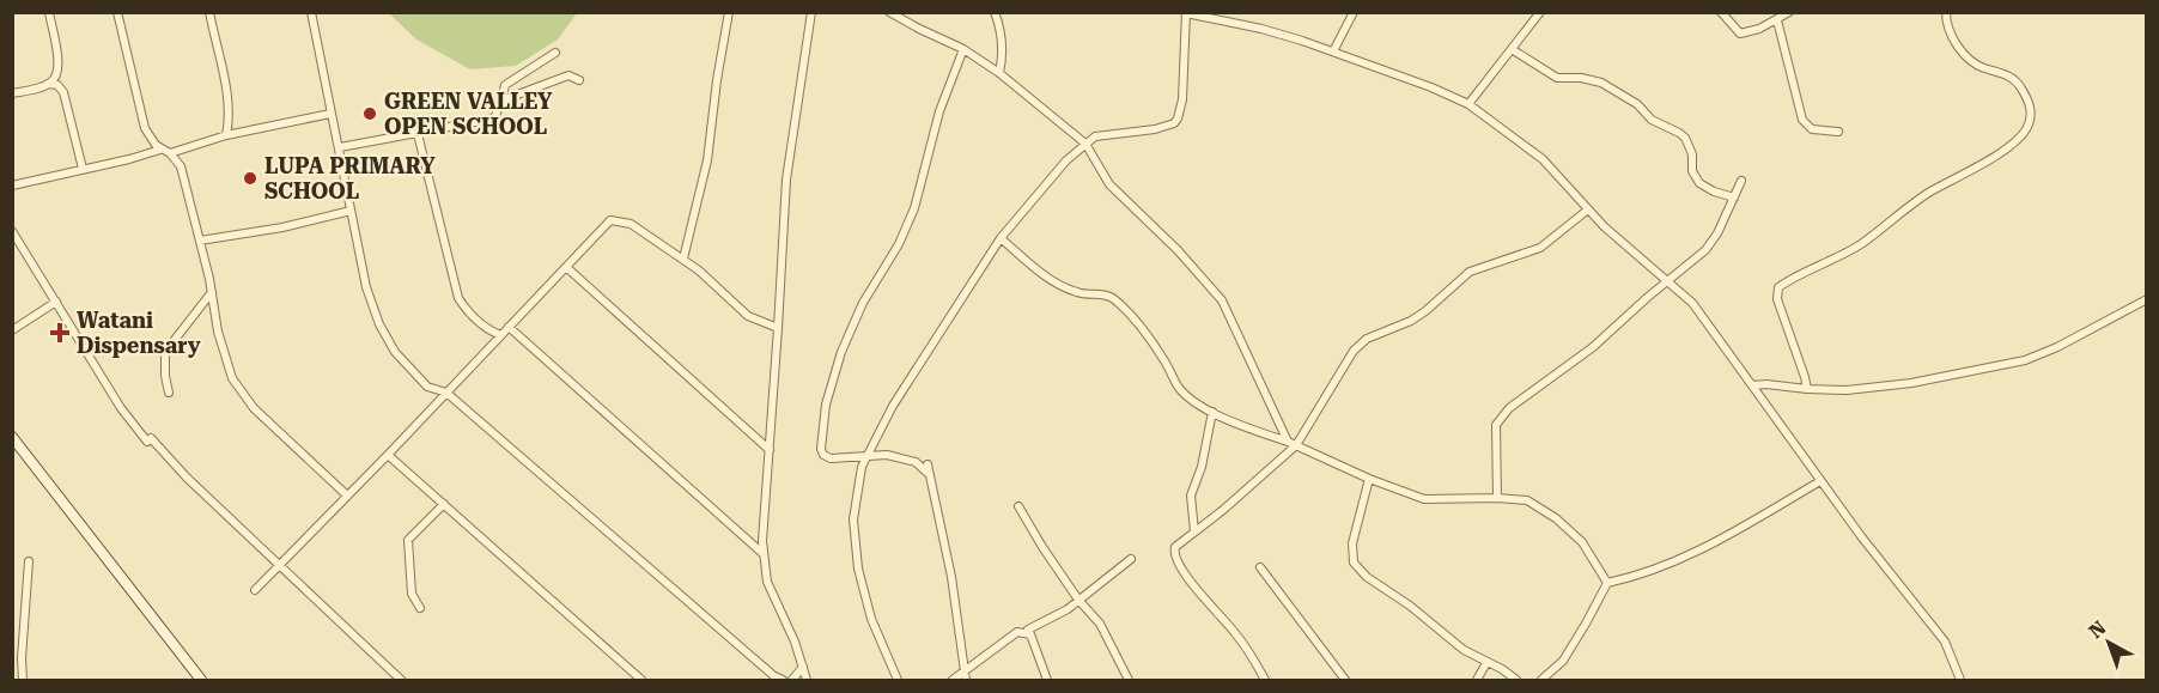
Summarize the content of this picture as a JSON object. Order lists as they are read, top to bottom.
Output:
{
  "places": {
    "other": ["GREEN VALLEY OPEN SCHOOL", "LUPA PRIMARY SCHOOL"],
    "health": ["Watani Dispensary"]
  },
  "north": "top left"
}
